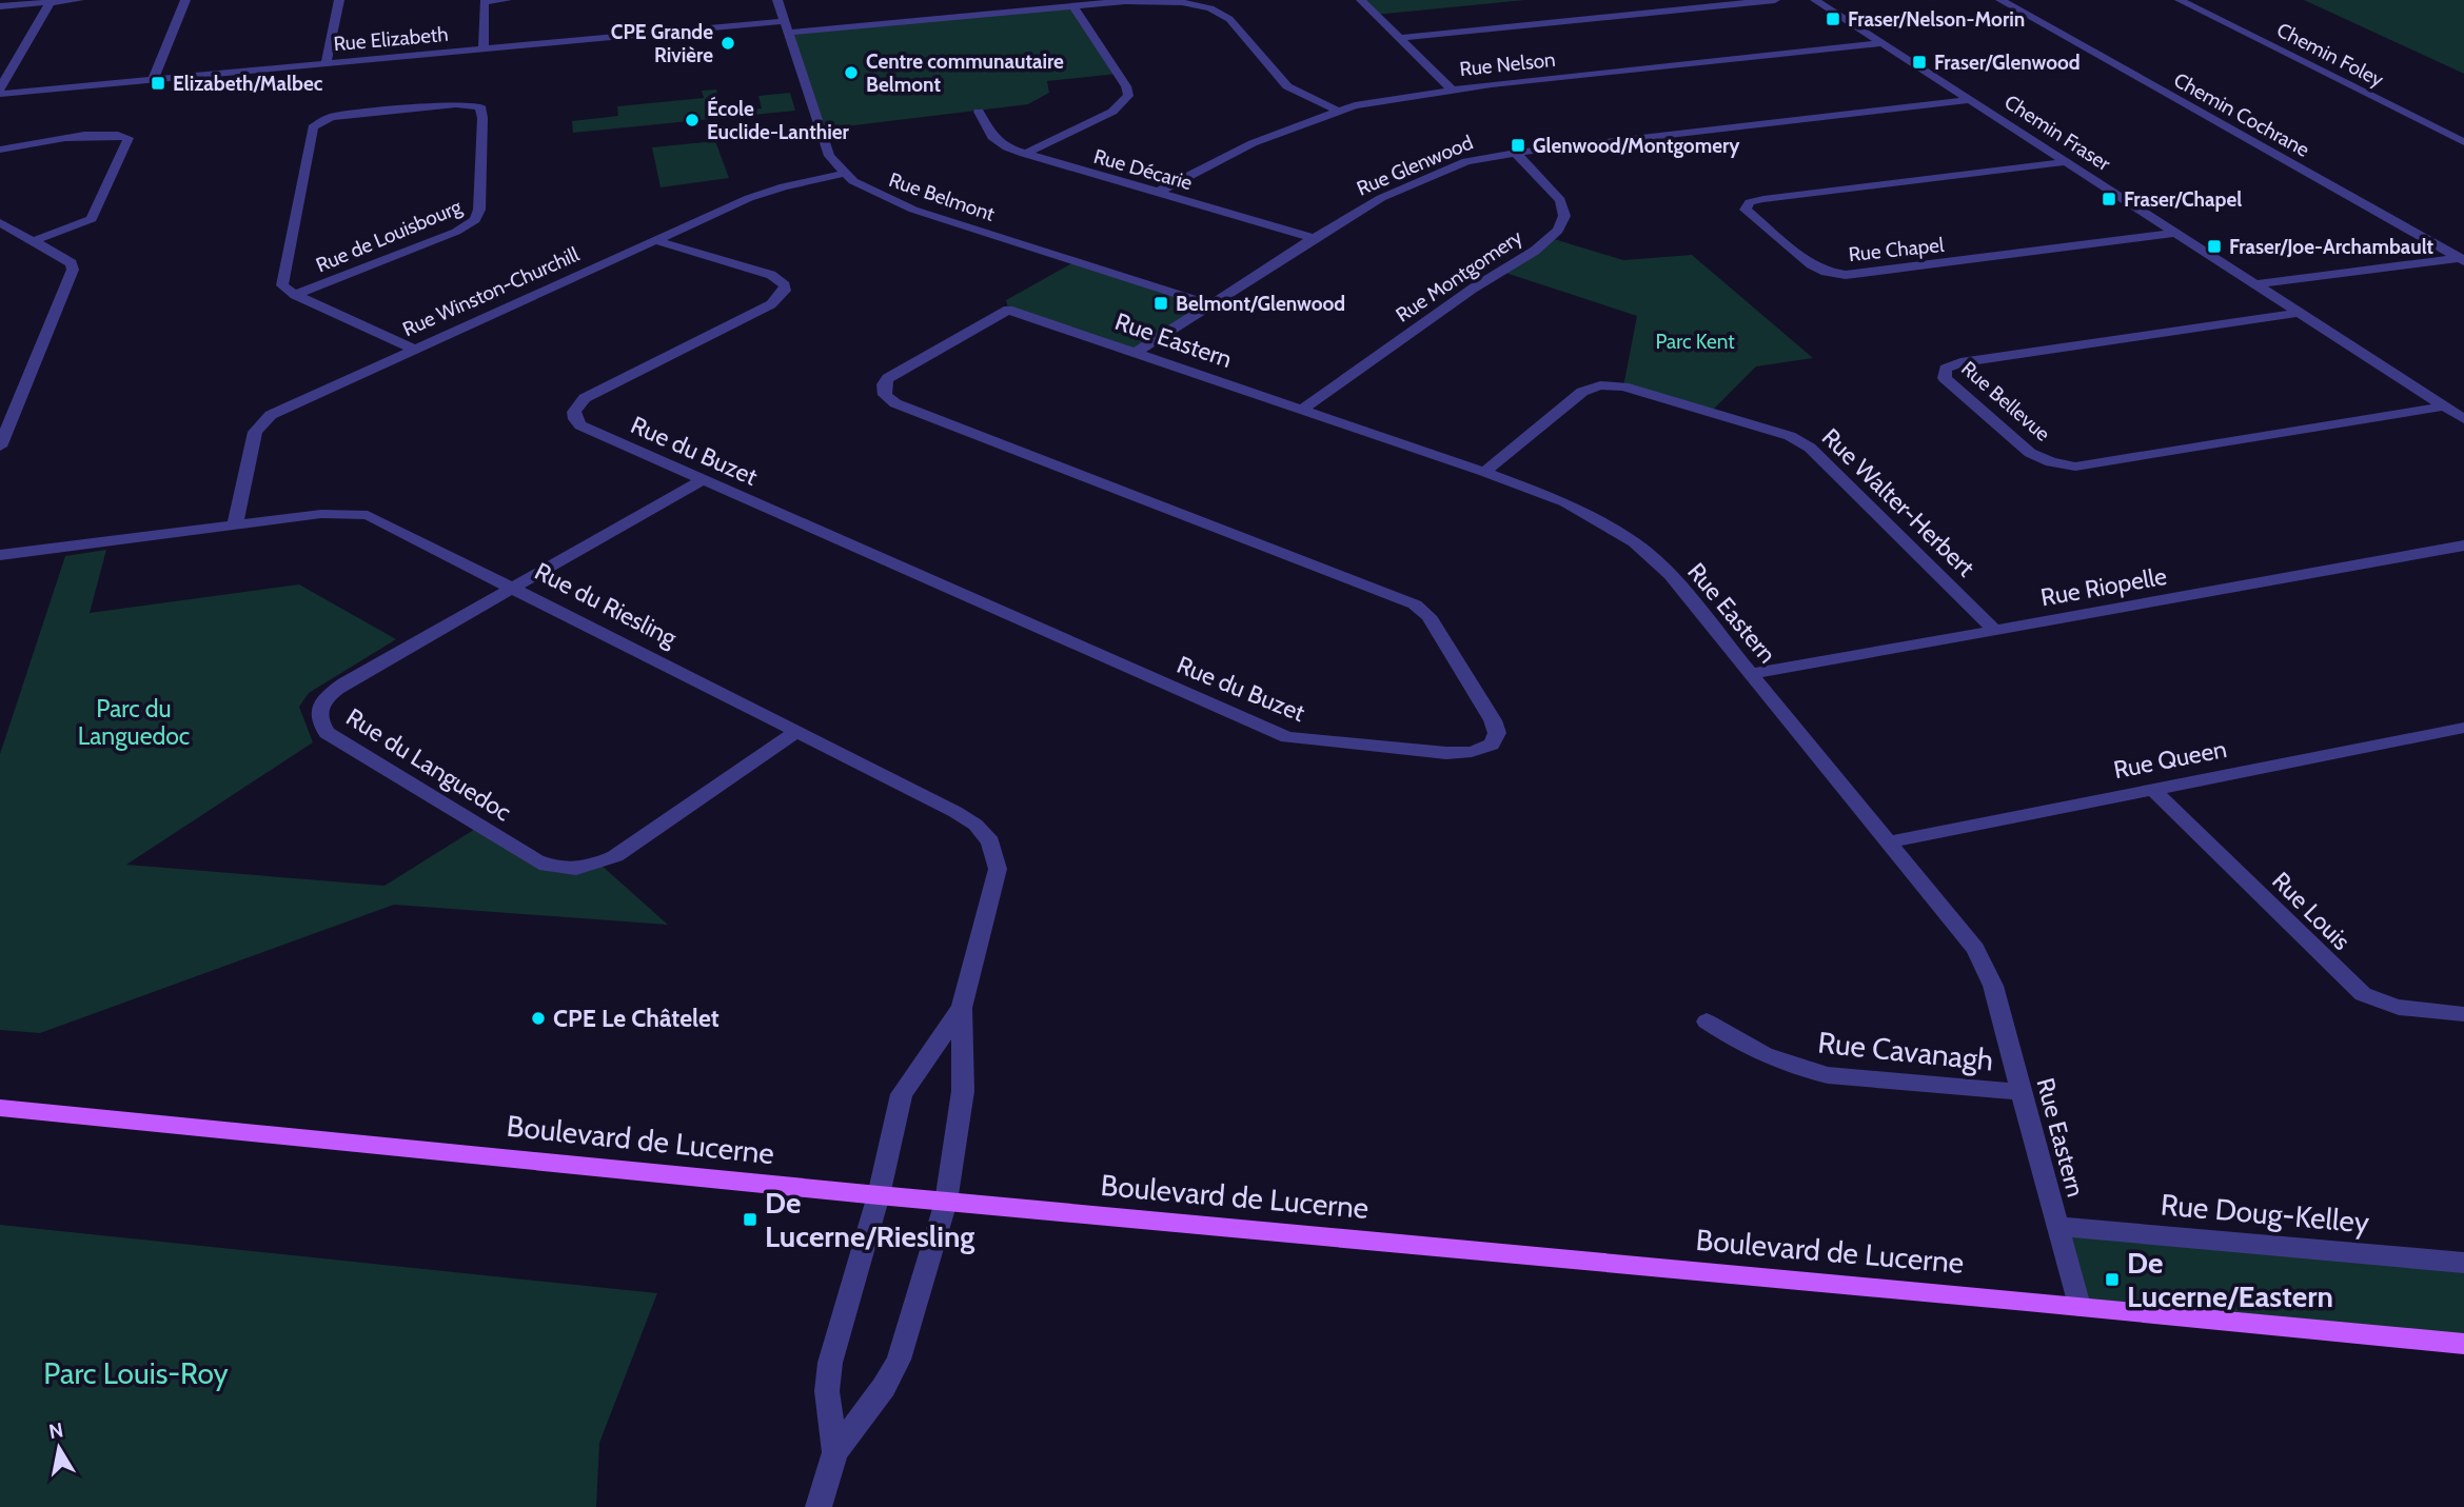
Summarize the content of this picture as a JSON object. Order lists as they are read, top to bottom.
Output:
{
  "streets": {
    "main road": ["Boulevard de Lucerne"],
    "street": [
      "Rue Elizabeth",
      "Chemin Foley",
      "Rue Nelson",
      "Chemin Cochrane",
      "Chemin Fraser",
      "Rue Glenwood",
      "Rue Décarie",
      "Rue Belmont",
      "Rue de Louisbourg",
      "Rue Chapel",
      "Rue Montgomery",
      "Rue Winston-Churchill",
      "Rue Eastern",
      "Rue Bellevue",
      "Rue du Buzet",
      "Rue Walter-Herbert",
      "Rue Riopelle",
      "Rue du Riesling",
      "Rue Queen",
      "Rue du Languedoc",
      "Rue Louis",
      "Rue Cavanagh",
      "Rue Doug-Kelley"
    ]
  },
  "crossings": [
    ["Rue Elizabeth", "Rue Nelson"],
    ["Rue Elizabeth", "Rue Belmont"],
    ["Rue Nelson", "Chemin Fraser"],
    ["Rue Nelson", "Rue Décarie"],
    ["Chemin Fraser", "Rue Glenwood"],
    ["Chemin Fraser", "Rue Chapel"],
    ["Chemin Fraser", "Rue Bellevue"],
    ["Rue Glenwood", "Rue Décarie"],
    ["Rue Glenwood", "Rue Belmont"],
    ["Rue Glenwood", "Rue Montgomery"],
    ["Rue Glenwood", "Rue Eastern"],
    ["Rue Belmont", "Rue Winston-Churchill"],
    ["Rue de Louisbourg", "Rue Winston-Churchill"],
    ["Rue Montgomery", "Rue Eastern"],
    ["Rue Winston-Churchill", "Rue du Buzet"],
    ["Rue Winston-Churchill", "Rue du Riesling"],
    ["Rue Eastern", "Rue du Buzet"],
    ["Rue Eastern", "Rue Walter-Herbert"],
    ["Rue Eastern", "Rue Riopelle"],
    ["Rue Eastern", "Rue Queen"],
    ["Rue Eastern", "Rue Cavanagh"],
    ["Rue Eastern", "Boulevard de Lucerne"],
    ["Rue Eastern", "Rue Doug-Kelley"],
    ["Rue du Buzet", "Rue du Languedoc"],
    ["Rue Walter-Herbert", "Rue Riopelle"],
    ["Rue du Riesling", "Rue du Languedoc"],
    ["Rue du Riesling", "Boulevard de Lucerne"],
    ["Rue Queen", "Rue Louis"]
  ],
  "parks": ["Parc Kent", "Parc du Languedoc", "Parc Louis-Roy"],
  "places": {
    "transit": [
      "Fraser/Nelson-Morin",
      "Fraser/Glenwood",
      "Elizabeth/Malbec",
      "Glenwood/Montgomery",
      "Fraser/Chapel",
      "Fraser/Joe-Archambault",
      "Belmont/Glenwood",
      "De Lucerne/Riesling",
      "De Lucerne/Eastern"
    ],
    "other": [
      "CPE Grande Rivière",
      "Centre communautaire Belmont",
      "École Euclide-Lanthier",
      "CPE Le Châtelet"
    ]
  },
  "north": "top"
}
